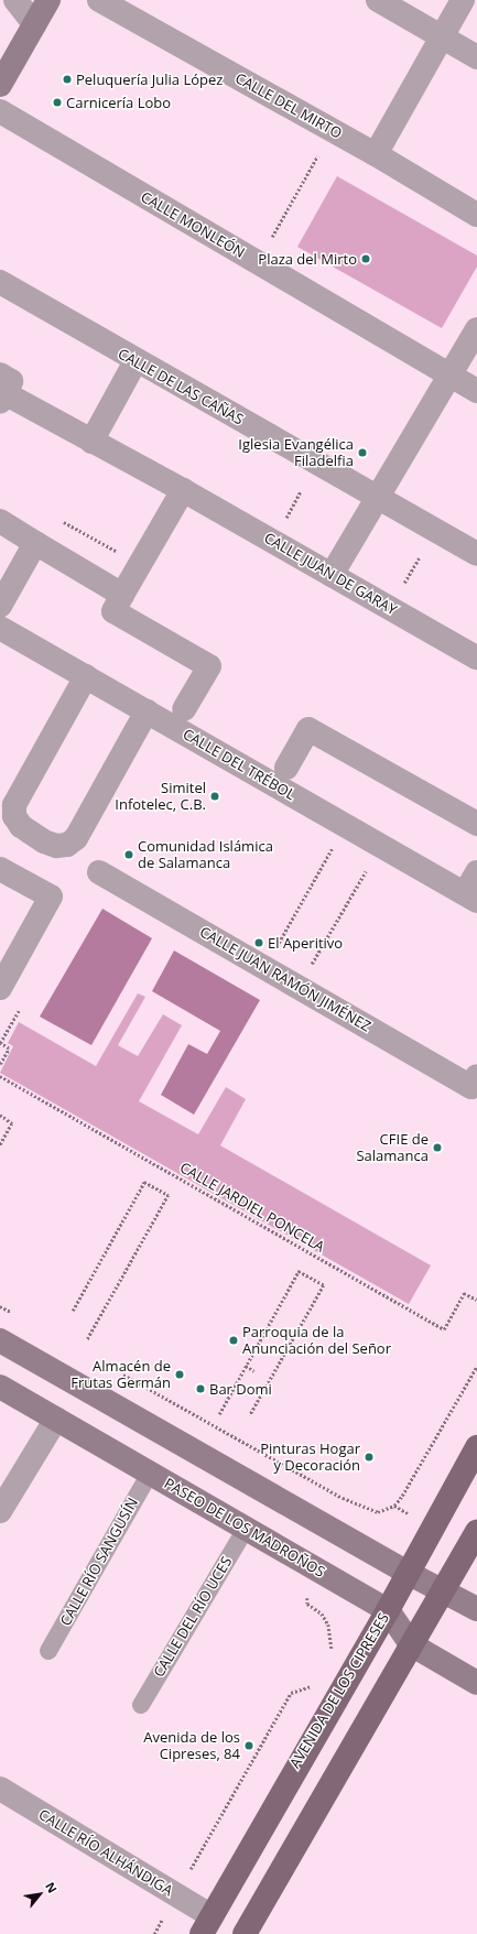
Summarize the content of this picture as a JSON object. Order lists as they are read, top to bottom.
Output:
{
  "streets": {
    "main road": ["PASEO DE LOS MADROÑOS", "AVENIDA DE LOS CIPRESES"],
    "street": [
      "CALLE DEL MIRTO",
      "CALLE MONLEÓN",
      "CALLE DE LAS CAÑAS",
      "CALLE JUAN DE GARAY",
      "CALLE DEL TRÉBOL",
      "CALLE JUAN RAMÓN JIMÉNEZ",
      "CALLE RÍO ALHÁNDIGA"
    ],
    "lane": ["CALLE RÍO SANGUSÍN", "CALLE DEL RÍO UCES"],
    "path": ["CALLE JARDIEL PONCELA"]
  },
  "crossings": [
    ["PASEO DE LOS MADROÑOS", "CALLE RÍO SANGUSÍN"],
    ["PASEO DE LOS MADROÑOS", "CALLE DEL RÍO UCES"],
    ["PASEO DE LOS MADROÑOS", "AVENIDA DE LOS CIPRESES"],
    ["AVENIDA DE LOS CIPRESES", "CALLE RÍO ALHÁNDIGA"]
  ],
  "places": [
    "Peluquería Julia López",
    "Carnicería Lobo",
    "Plaza del Mirto",
    "Iglesia Evangélica Filadelfia",
    "Simitel Infotelec, C.B.",
    "Comunidad Islámica de Salamanca",
    "El Aperitivo",
    "CFIE de Salamanca",
    "Parroquia de la Anunciación del Señor",
    "Almacén de Frutas Germán",
    "Bar Domi",
    "Pinturas Hogar y Decoración",
    "Avenida de los Cipreses, 84"
  ],
  "north": "top right"
}
